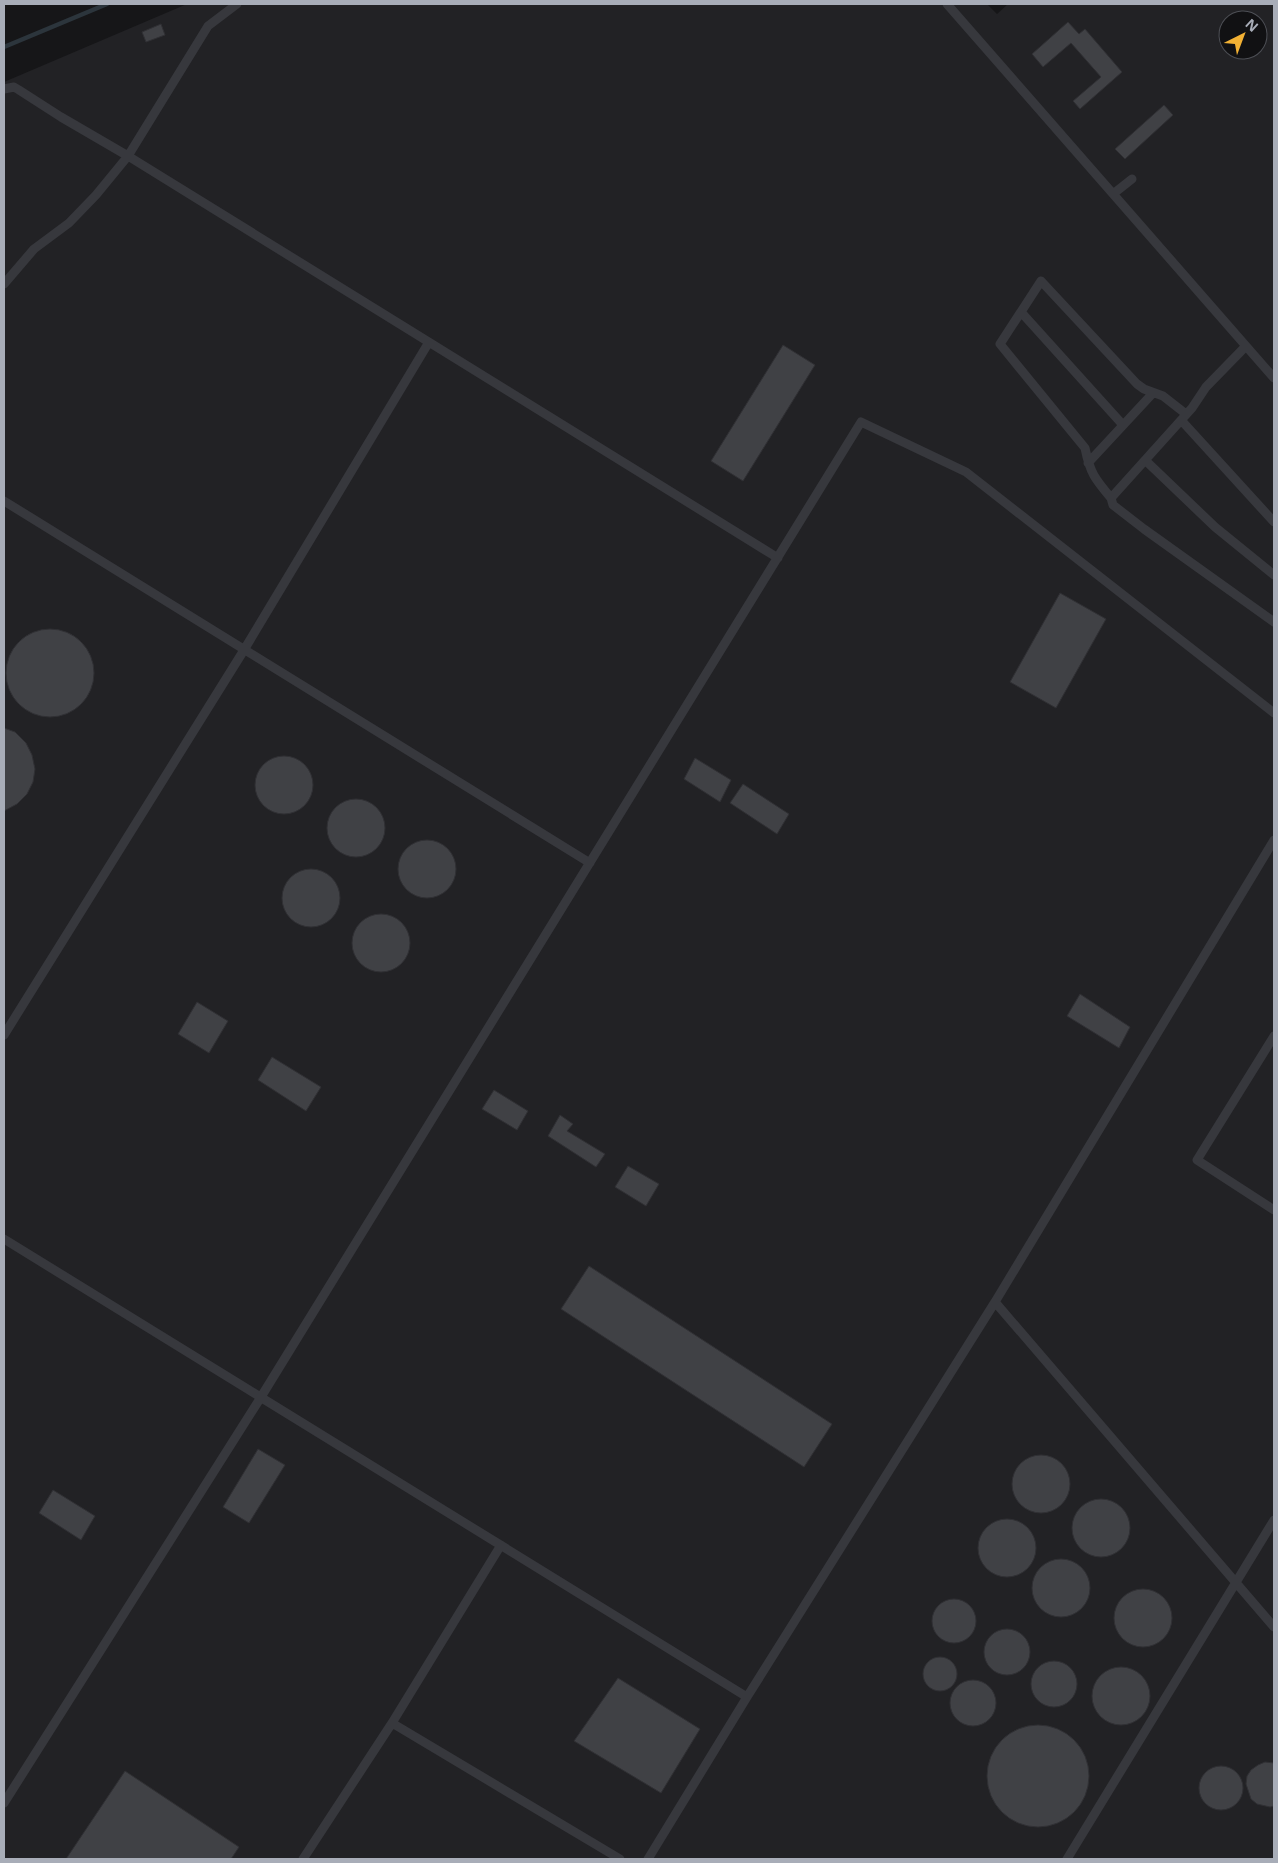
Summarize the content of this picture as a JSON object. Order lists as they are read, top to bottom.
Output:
{
  "north": "top right"
}
